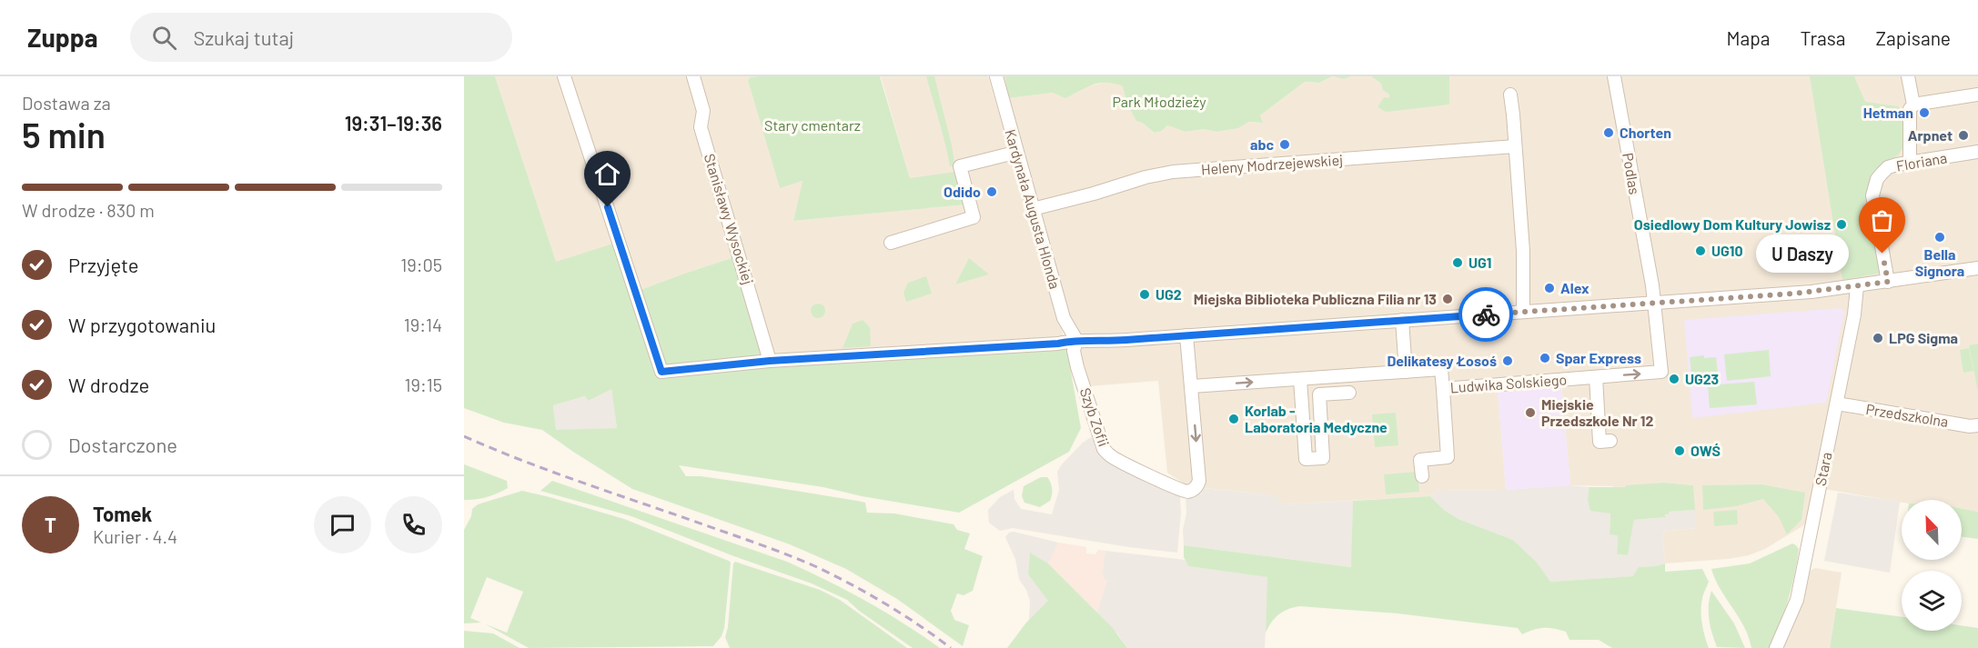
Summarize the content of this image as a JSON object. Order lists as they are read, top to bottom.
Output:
{
  "streets": {
    "street": [
      "Floriana",
      "Heleny Modrzejewskiej",
      "Podlas",
      "Kardynała Augusta Hlonda",
      "Stanisławy Wysockiej",
      "Ludwika Solskiego",
      "Przedszkolna",
      "Szyb Zofii",
      "Stara"
    ]
  },
  "crossings": [
    ["Heleny Modrzejewskiej", "Kardynała Augusta Hlonda"],
    ["Podlas", "Ludwika Solskiego"],
    ["Kardynała Augusta Hlonda", "Szyb Zofii"],
    ["Ludwika Solskiego", "Szyb Zofii"],
    ["Przedszkolna", "Stara"]
  ],
  "parks": ["Park Młodzieży", "Stary cmentarz"],
  "places": [
    "Hetman",
    "Chorten",
    "Arpnet",
    "abc",
    "Odido",
    "Osiedlowy Dom Kultury Jowisz",
    "Bella Signora",
    "UG10",
    "U Daszy",
    "UG1",
    "Alex",
    "UG2",
    "Miejska Biblioteka Publiczna Filia nr 13",
    "LPG Sigma",
    "Spar Express",
    "Delikatesy Łosoś",
    "UG23",
    "Miejskie Przedszkole Nr 12",
    "Korlab - Laboratoria Medyczne",
    "OWŚ"
  ],
  "north": "top left",
  "page": {
    "header": "Zuppa",
    "search": "Szukaj tutaj",
    "nav": ["Mapa", "Trasa", "Zapisane"],
    "heading": ["5 min", "Dostawa za", "19:31–19:36"],
    "panel": ["Tomek", "Kurier · 4.4"],
    "bar": "W drodze · 830 m",
    "list": [
      ["Przyjęte", "19:05"],
      ["W przygotowaniu", "19:14"],
      ["W drodze", "19:15"],
      "Dostarczone"
    ],
    "bubble": "U Daszy",
    "round": "T"
  }
}
